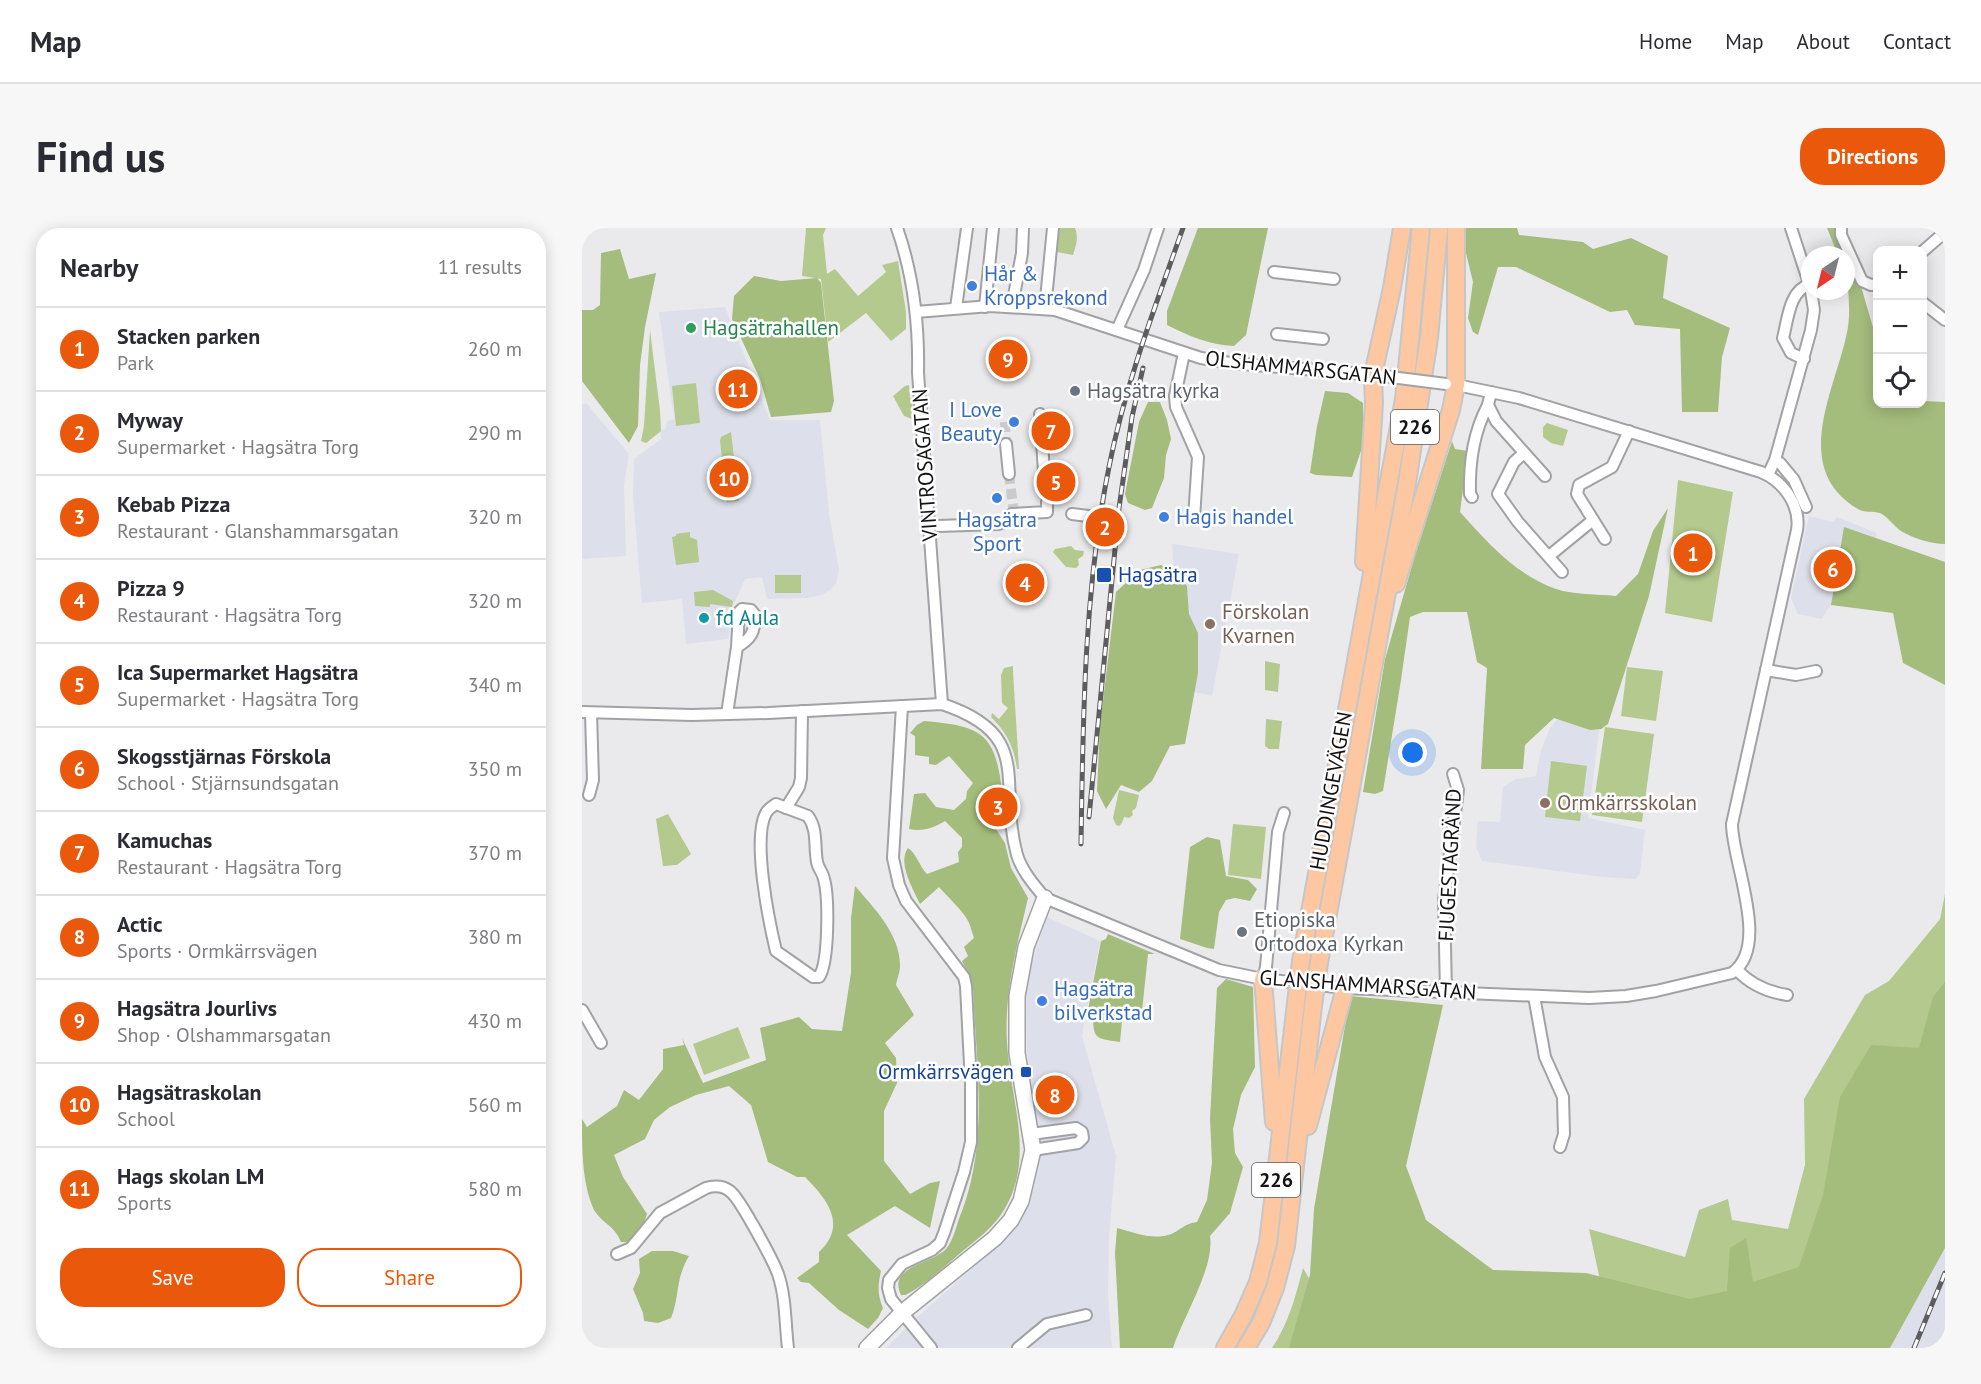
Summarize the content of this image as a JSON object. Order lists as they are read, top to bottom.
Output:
{
  "streets": {
    "main road": ["226", "HUDDINGEVÄGEN"],
    "street": [
      "OLSHAMMARSGATAN",
      "VINTROSAGATAN",
      "FJUGESTAGRÄND",
      "GLANSHAMMARSGATAN"
    ]
  },
  "crossings": [
    ["OLSHAMMARSGATAN", "VINTROSAGATAN"],
    ["VINTROSAGATAN", "GLANSHAMMARSGATAN"],
    ["FJUGESTAGRÄND", "GLANSHAMMARSGATAN"]
  ],
  "places": {
    "other": [
      "Hår & Kroppsrekond",
      "Hagsätrahallen",
      "Hagsätra kyrka",
      "I Love Beauty",
      "Hagsätra Sport",
      "Hagis handel",
      "fd Aula",
      "Förskolan Kvarnen",
      "Ormkärrsskolan",
      "Etiopiska Ortodoxa Kyrkan",
      "Hagsätra bilverkstad"
    ],
    "transit": ["Hagsätra", "Ormkärrsvägen"]
  },
  "north": "bottom left",
  "page": {
    "header": "Map",
    "nav": [
      "Home",
      "Map",
      "About",
      "Contact"
    ],
    "buttons": [
      "Directions",
      ["Save", "Share"]
    ],
    "title": "Find us",
    "heading": ["Nearby", "11 results"],
    "map_buttons": ["+", "−"],
    "list": [
      {
        "mark": "1",
        "name": "Stacken parken",
        "note": "Park",
        "value": "260 m"
      },
      {
        "mark": "2",
        "name": "Myway",
        "note": "Supermarket · Hagsätra Torg",
        "value": "290 m"
      },
      {
        "mark": "3",
        "name": "Kebab Pizza",
        "note": "Restaurant · Glanshammarsgatan",
        "value": "320 m"
      },
      {
        "mark": "4",
        "name": "Pizza 9",
        "note": "Restaurant · Hagsätra Torg",
        "value": "320 m"
      },
      {
        "mark": "5",
        "name": "Ica Supermarket Hagsätra",
        "note": "Supermarket · Hagsätra Torg",
        "value": "340 m"
      },
      {
        "mark": "6",
        "name": "Skogsstjärnas Förskola",
        "note": "School · Stjärnsundsgatan",
        "value": "350 m"
      },
      {
        "mark": "7",
        "name": "Kamuchas",
        "note": "Restaurant · Hagsätra Torg",
        "value": "370 m"
      },
      {
        "mark": "8",
        "name": "Actic",
        "note": "Sports · Ormkärrsvägen",
        "value": "380 m"
      },
      {
        "mark": "9",
        "name": "Hagsätra Jourlivs",
        "note": "Shop · Olshammarsgatan",
        "value": "430 m"
      },
      {
        "mark": "10",
        "name": "Hagsätraskolan",
        "note": "School",
        "value": "560 m"
      },
      {
        "mark": "11",
        "name": "Hags skolan LM",
        "note": "Sports",
        "value": "580 m"
      }
    ],
    "pins": [
      "9",
      "11",
      "7",
      "10",
      "5",
      "2",
      "1",
      "6",
      "4",
      "3",
      "8"
    ]
  }
}
